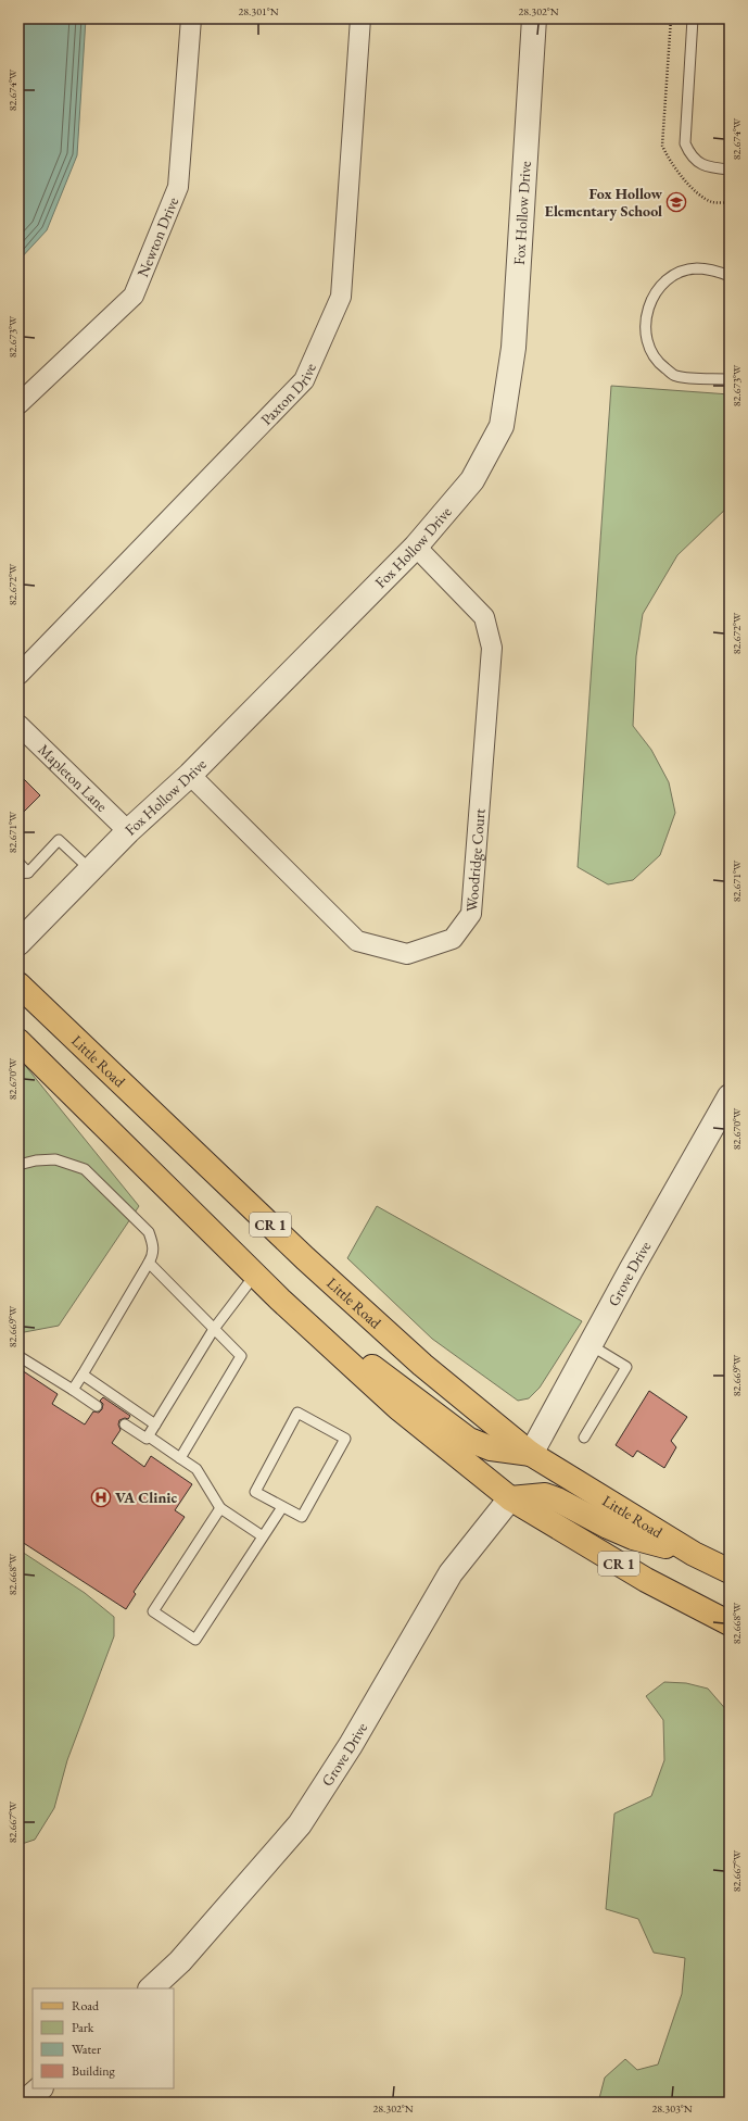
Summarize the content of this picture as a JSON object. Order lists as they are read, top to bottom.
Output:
{
  "streets": {
    "main road": ["Little Road", "CR 1"],
    "street": [
      "Fox Hollow Drive",
      "Newton Drive",
      "Paxton Drive",
      "Mapleton Lane",
      "Woodridge Court",
      "Grove Drive"
    ]
  },
  "crossings": [
    ["Fox Hollow Drive", "Mapleton Lane"],
    ["Fox Hollow Drive", "Woodridge Court"],
    ["Little Road", "Grove Drive"],
    ["CR 1", "Grove Drive"]
  ],
  "places": {
    "school or university": ["Fox Hollow Elementary School"],
    "hospital": ["VA Clinic"]
  },
  "legend": [
    "Road",
    "Park",
    "Water",
    "Building"
  ],
  "coordinates": [
    "28.301°N",
    "28.302°N",
    "82.674°W",
    "82.673°W",
    "82.672°W",
    "82.671°W",
    "82.670°W",
    "82.669°W",
    "82.668°W",
    "82.667°W",
    "28.303°N"
  ]
}
